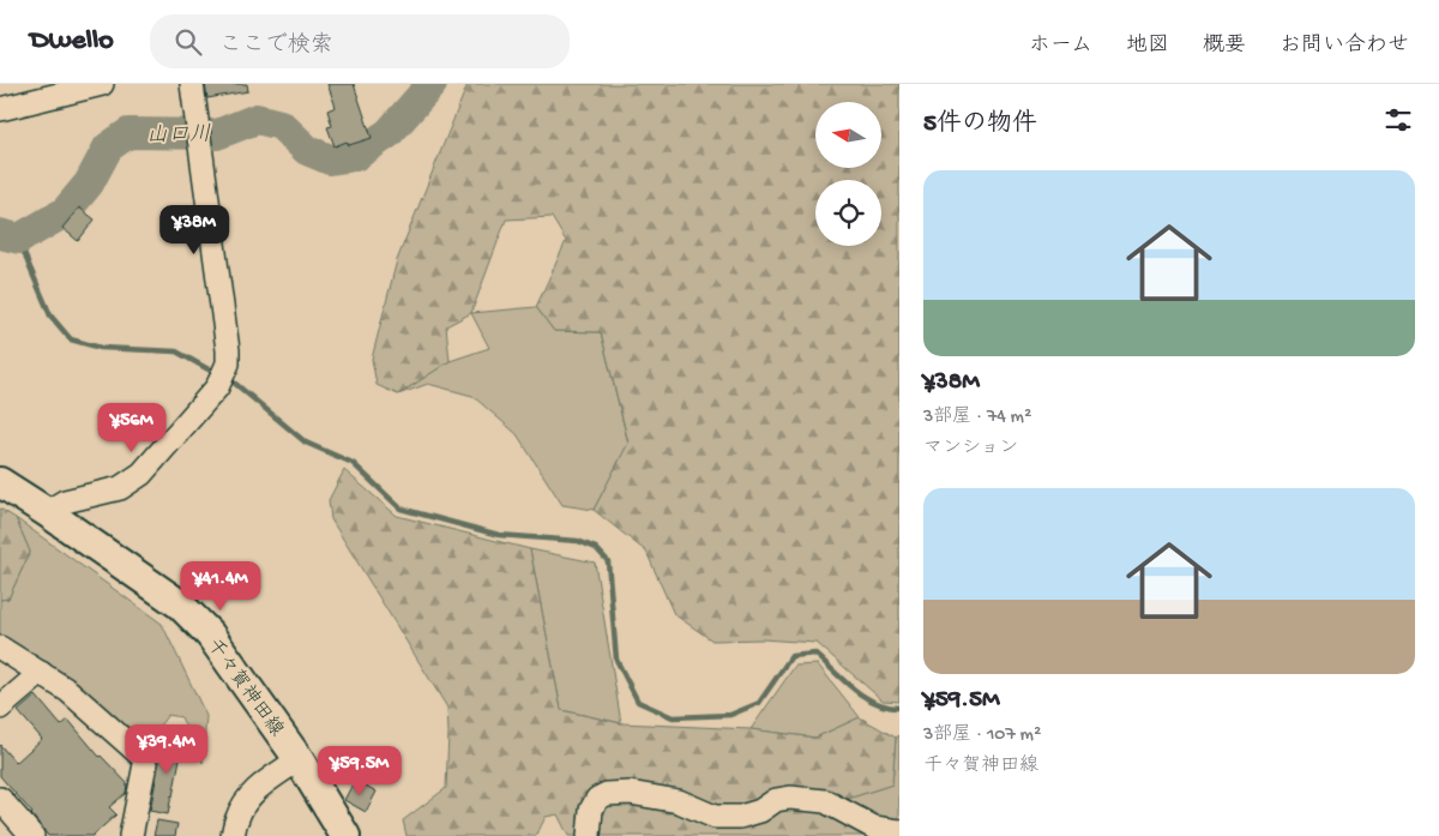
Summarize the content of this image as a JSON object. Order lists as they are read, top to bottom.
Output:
{
  "streets": {
    "main road": ["千々賀神田線"]
  },
  "water": ["山口川"],
  "north": "left",
  "page": {
    "header": "Dwello",
    "search": "ここで検索",
    "nav": [
      "ホーム",
      "地図",
      "概要",
      "お問い合わせ"
    ],
    "heading": "5件の物件",
    "list": [
      {
        "name": "¥38M",
        "note": "3部屋 · 74 m² · マンション"
      },
      {
        "name": "¥59.5M",
        "note": "3部屋 · 107 m² · 千々賀神田線"
      }
    ],
    "price": [
      "¥38M",
      "¥56M",
      "¥41.4M",
      "¥39.4M",
      "¥59.5M"
    ]
  }
}
